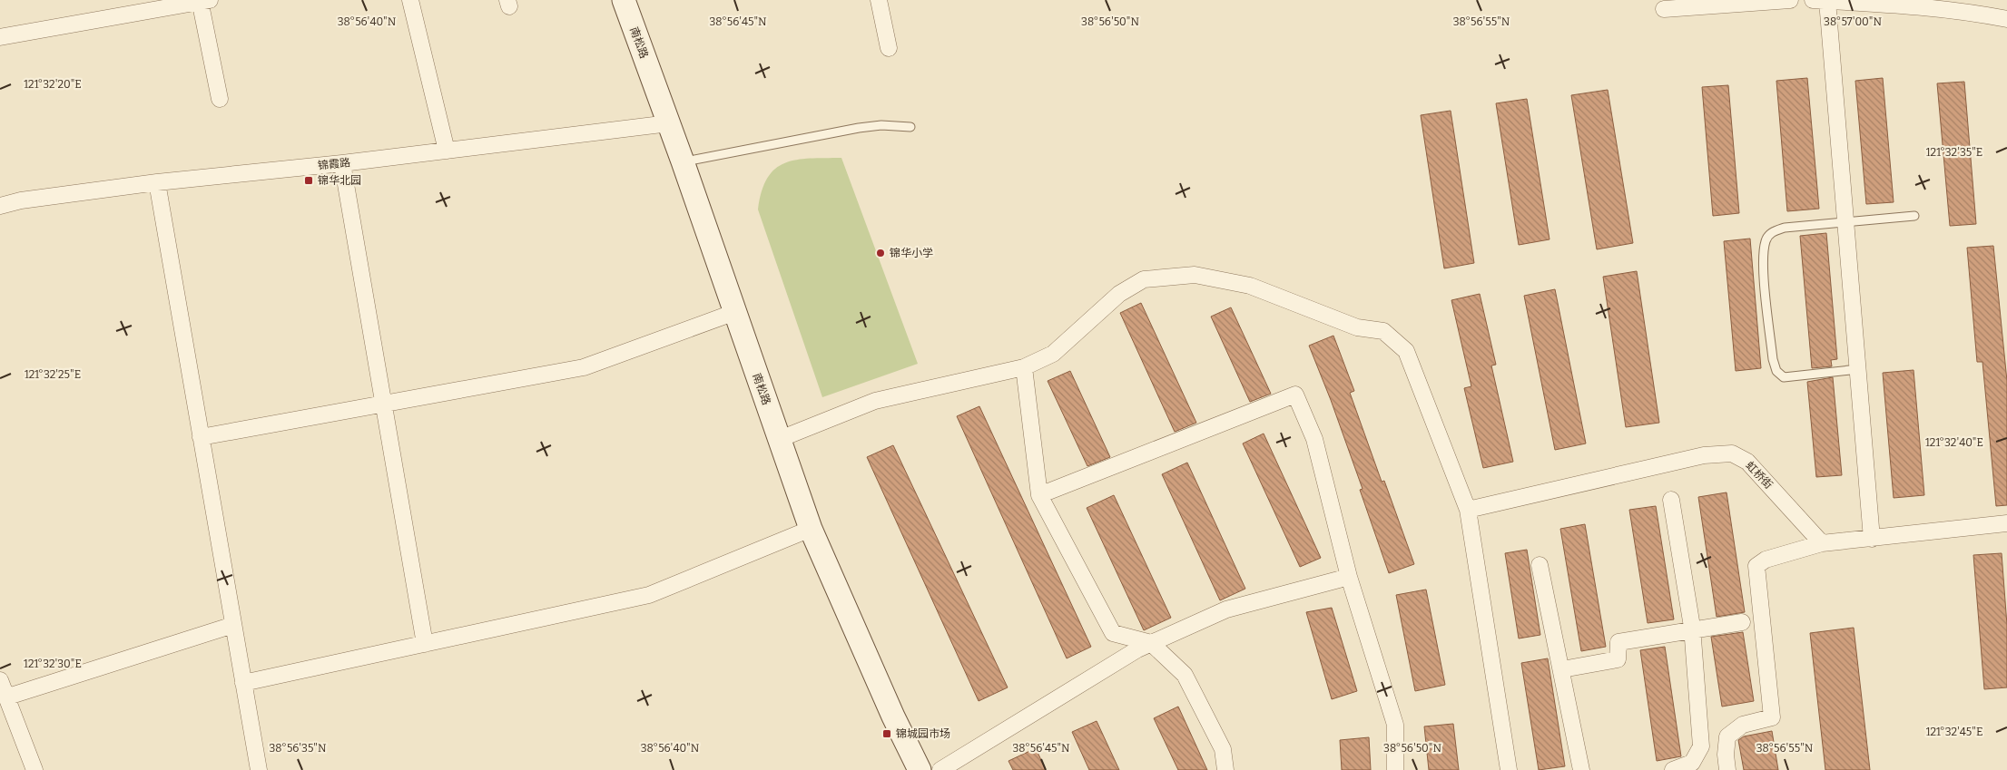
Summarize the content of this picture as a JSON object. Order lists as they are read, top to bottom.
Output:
{
  "streets": {
    "street": ["南松路", "锦霞路", "虹桥街"]
  },
  "crossings": [
    ["南松路", "锦霞路"]
  ],
  "places": {
    "transit": ["锦华北园", "锦城园市场"],
    "other": ["锦华小学"]
  },
  "coordinates": [
    "38°56'40\"N",
    "38°56'45\"N",
    "38°56'50\"N",
    "38°56'55\"N",
    "38°57'00\"N",
    "121°32'20\"E",
    "121°32'35\"E",
    "121°32'25\"E",
    "121°32'40\"E",
    "121°32'30\"E",
    "121°32'45\"E",
    "38°56'35\"N"
  ]
}
